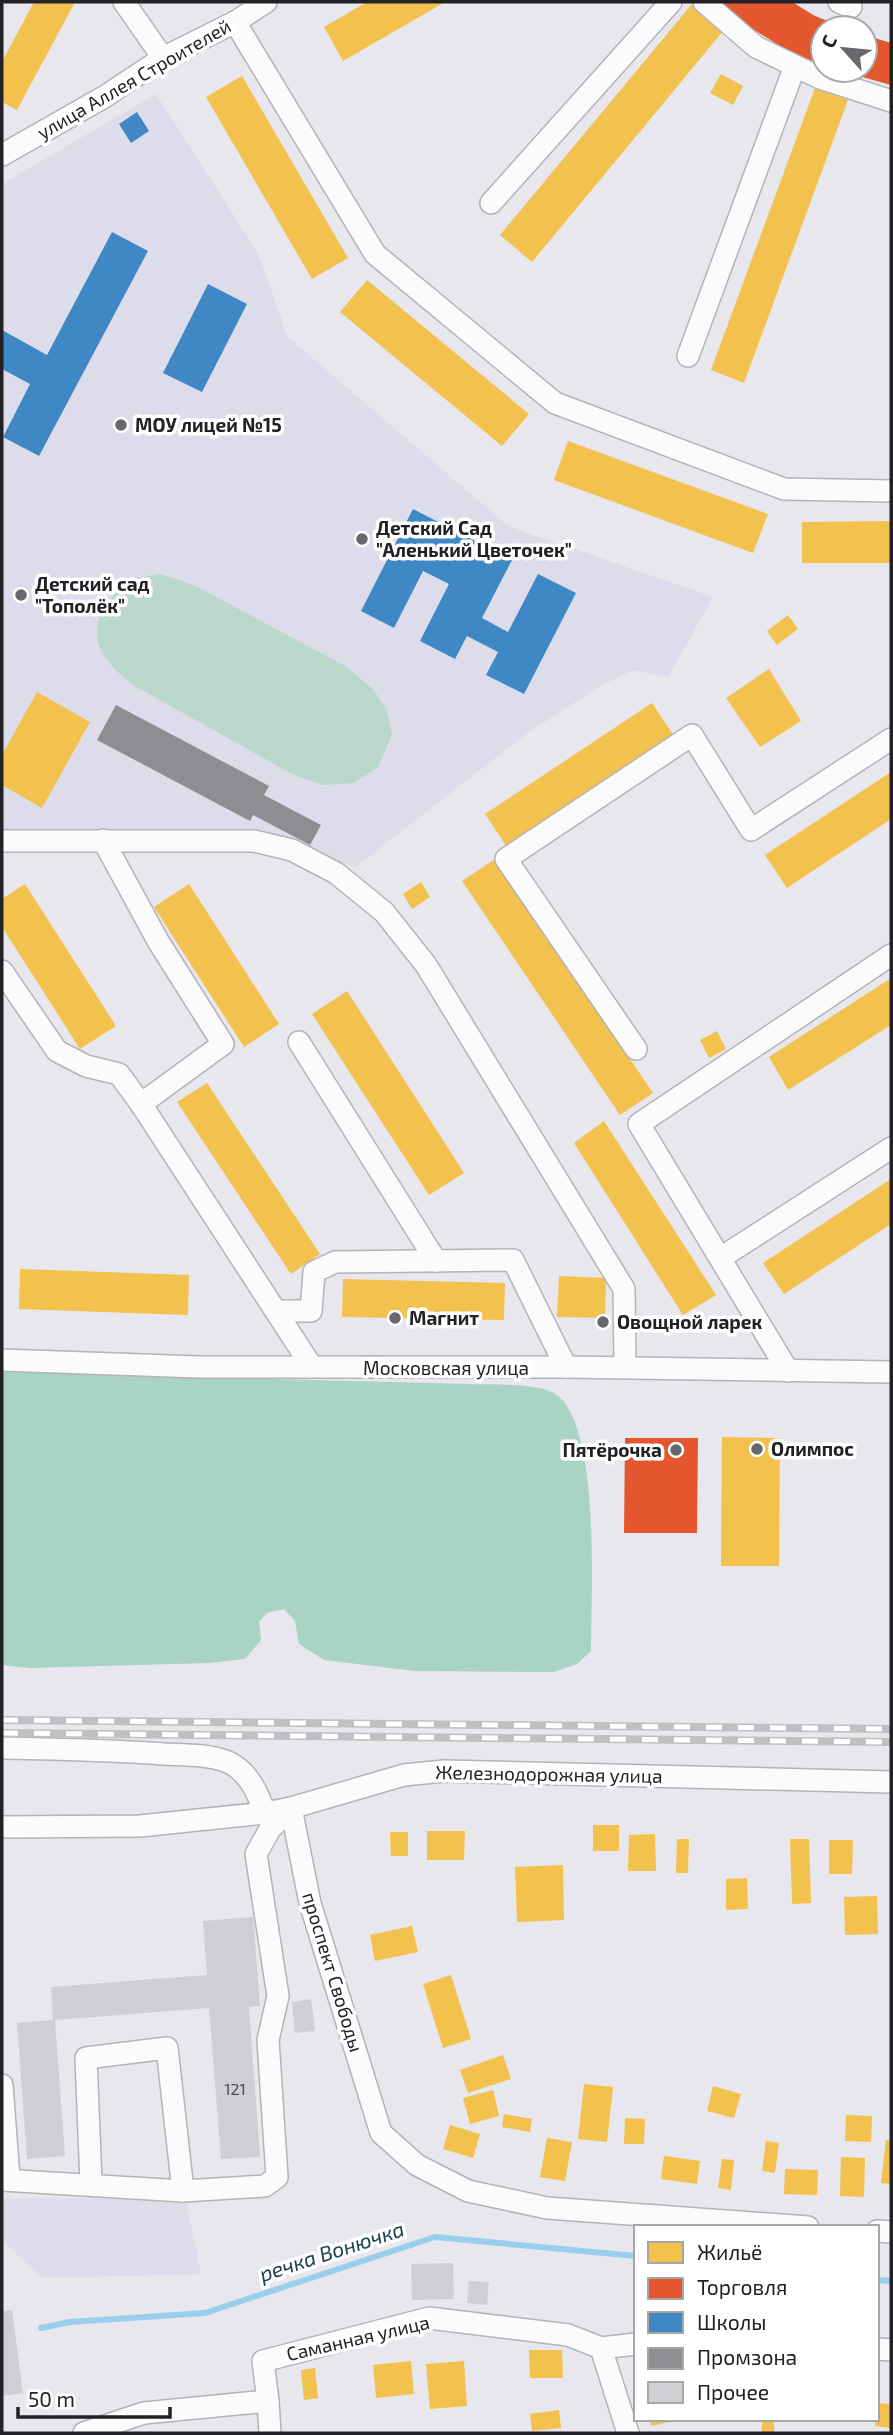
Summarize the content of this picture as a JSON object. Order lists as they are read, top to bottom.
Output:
{
  "streets": {
    "street": [
      "улица Аллея Строителей",
      "Московская улица",
      "Железнодорожная улица",
      "проспект Свободы",
      "Саманная улица"
    ]
  },
  "crossings": [
    ["Железнодорожная улица", "проспект Свободы"]
  ],
  "water": ["речка Вонючка"],
  "places": [
    "МОУ лицей №15",
    "Детский Сад \"Аленький Цветочек\"",
    "Детский сад \"Тополёк\"",
    "Магнит",
    "Овощной ларек",
    "Олимпос",
    "Пятёрочка"
  ],
  "house_numbers": ["121"],
  "legend": [
    "Жильё",
    "Торговля",
    "Школы",
    "Промзона",
    "Прочее"
  ],
  "scale_bar": "50 m",
  "north": "top left"
}
